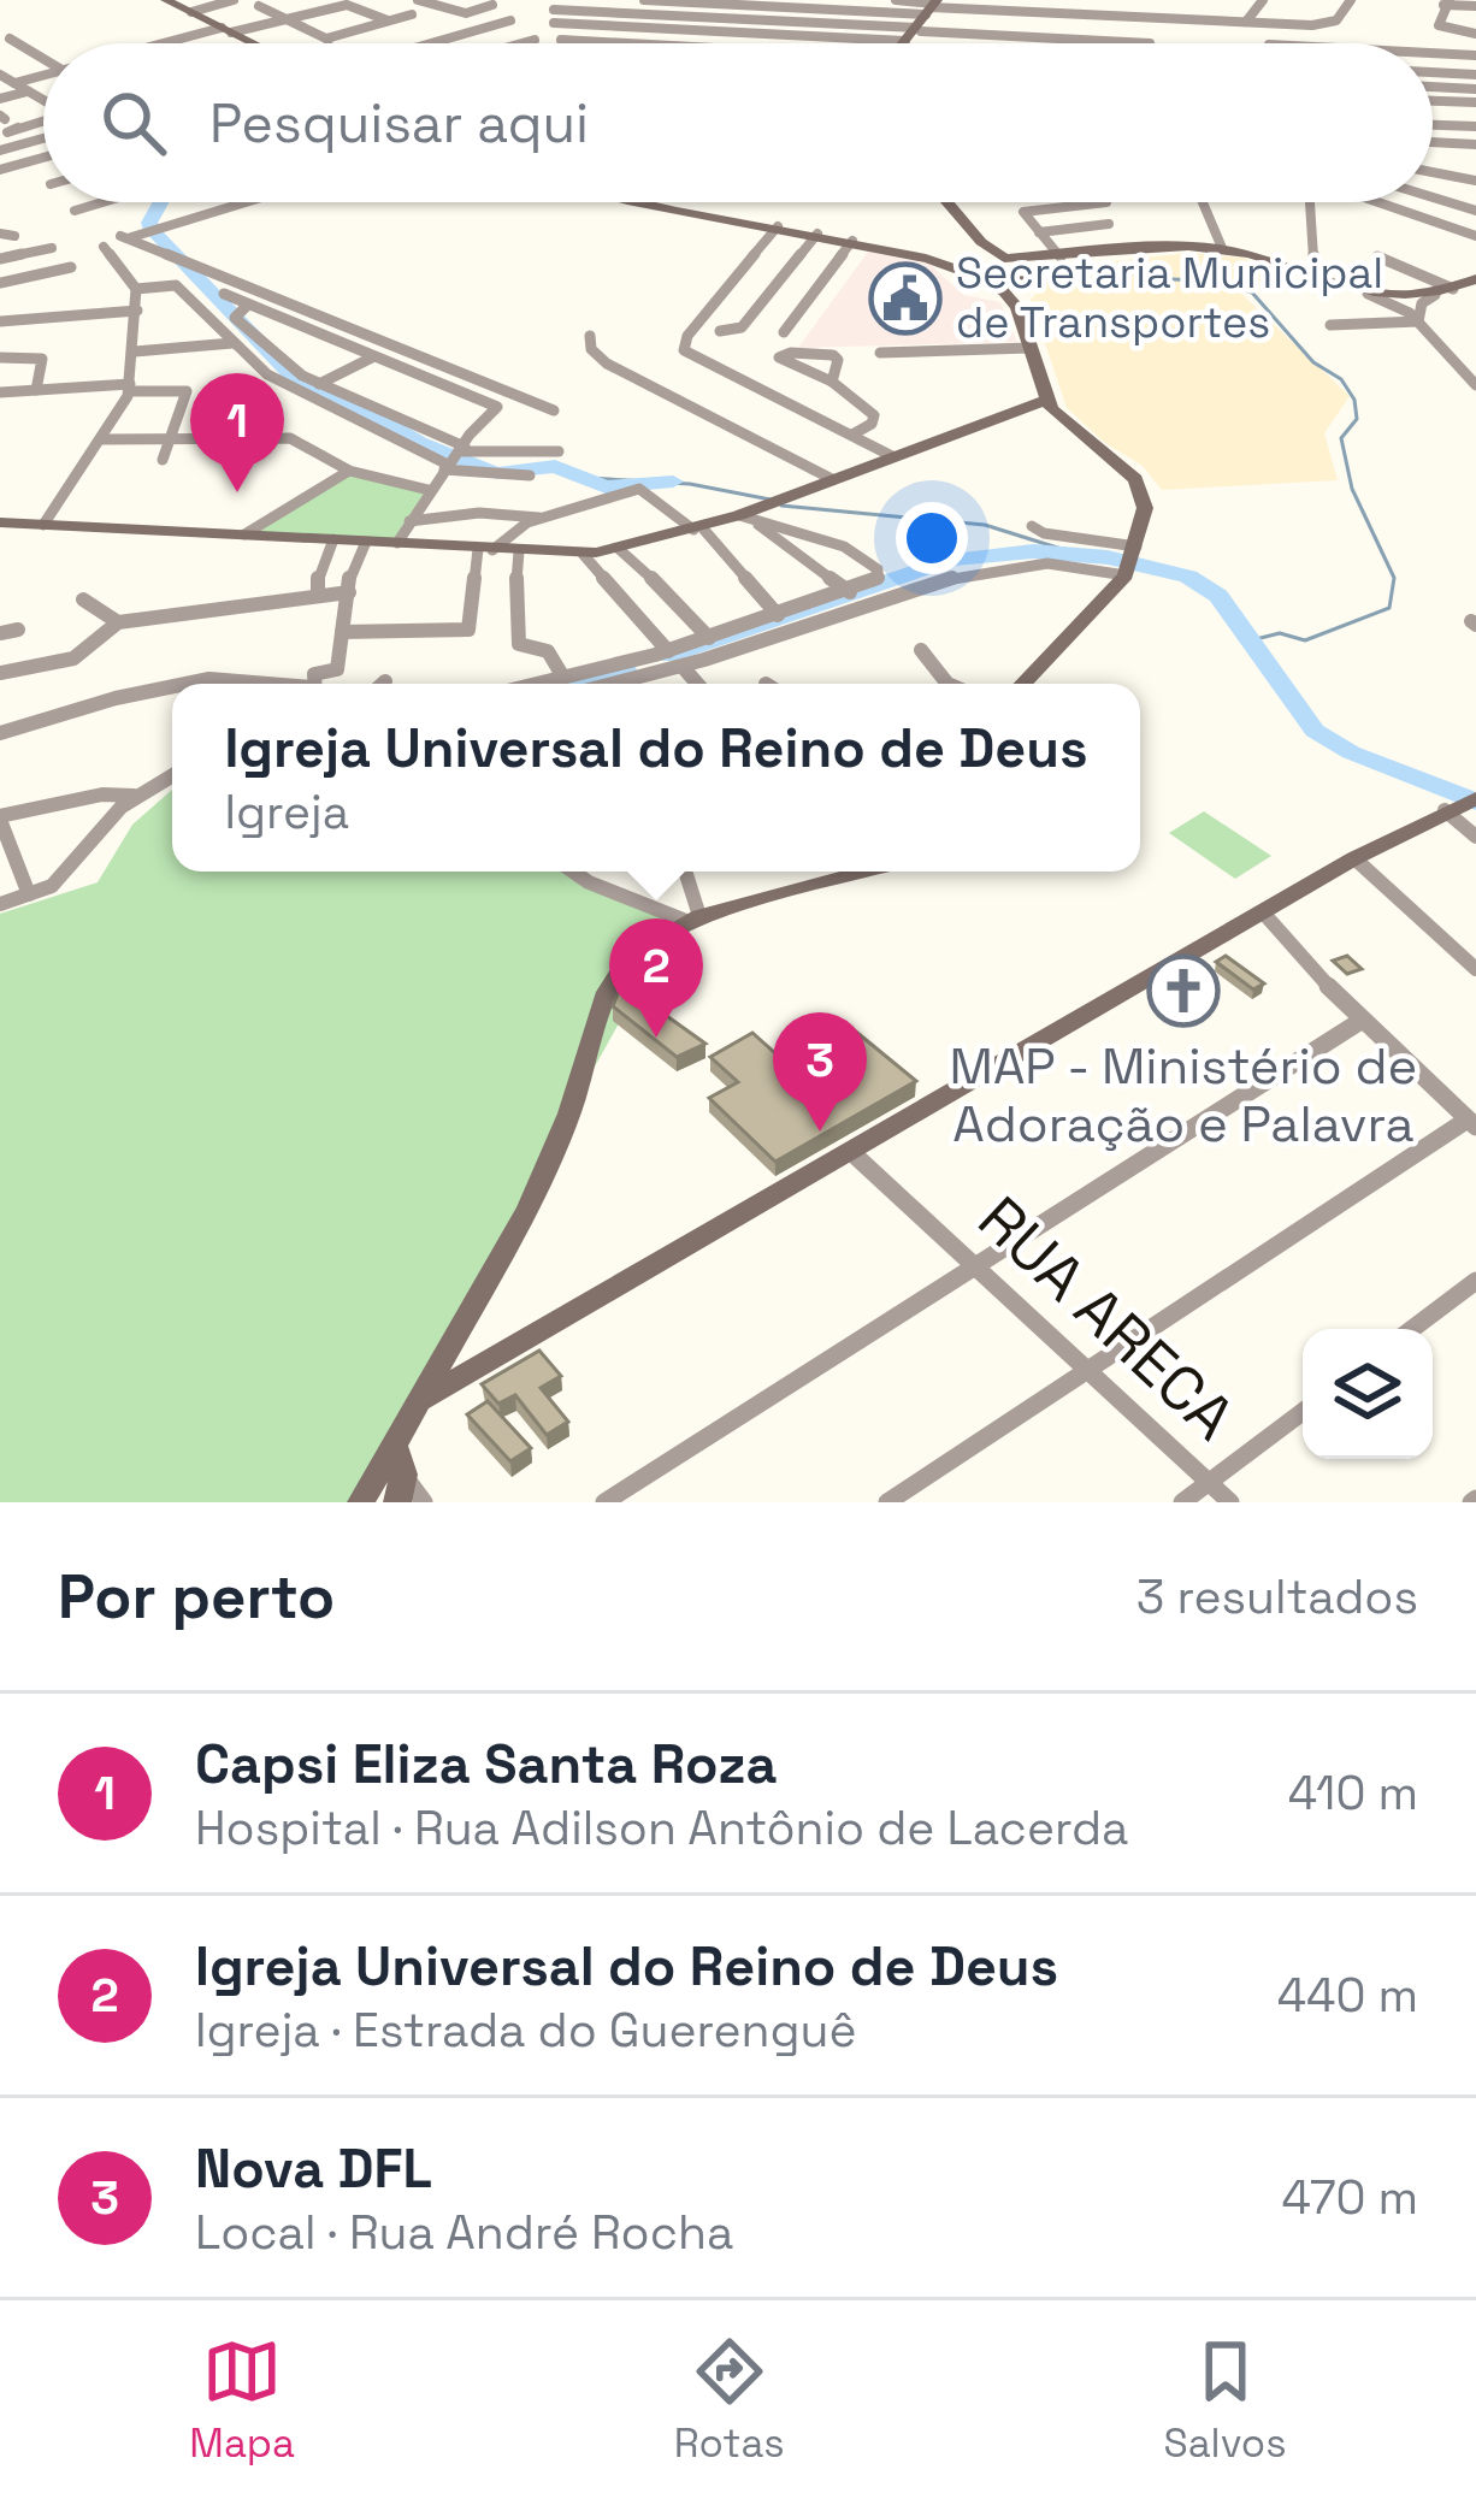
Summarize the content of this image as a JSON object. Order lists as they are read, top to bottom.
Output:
{
  "streets": {
    "street": ["RUA ARECA"]
  },
  "places": {
    "public building": ["Secretaria Municipal de Transportes"],
    "church": ["MAP - Ministério de Adoração e Palavra"]
  },
  "page": {
    "search": "Pesquisar aqui",
    "pins": ["1", "2", "3"],
    "popup": ["Igreja Universal do Reino de Deus", "Igreja"],
    "heading": ["Por perto", "3 resultados"],
    "list": [
      {
        "mark": "1",
        "name": "Capsi Eliza Santa Roza",
        "note": "Hospital · Rua Adilson Antônio de Lacerda",
        "value": "410 m"
      },
      {
        "mark": "2",
        "name": "Igreja Universal do Reino de Deus",
        "note": "Igreja · Estrada do Guerenguê",
        "value": "440 m"
      },
      {
        "mark": "3",
        "name": "Nova DFL",
        "note": "Local · Rua André Rocha",
        "value": "470 m"
      }
    ],
    "nav": ["Mapa", "Rotas", "Salvos"]
  }
}
